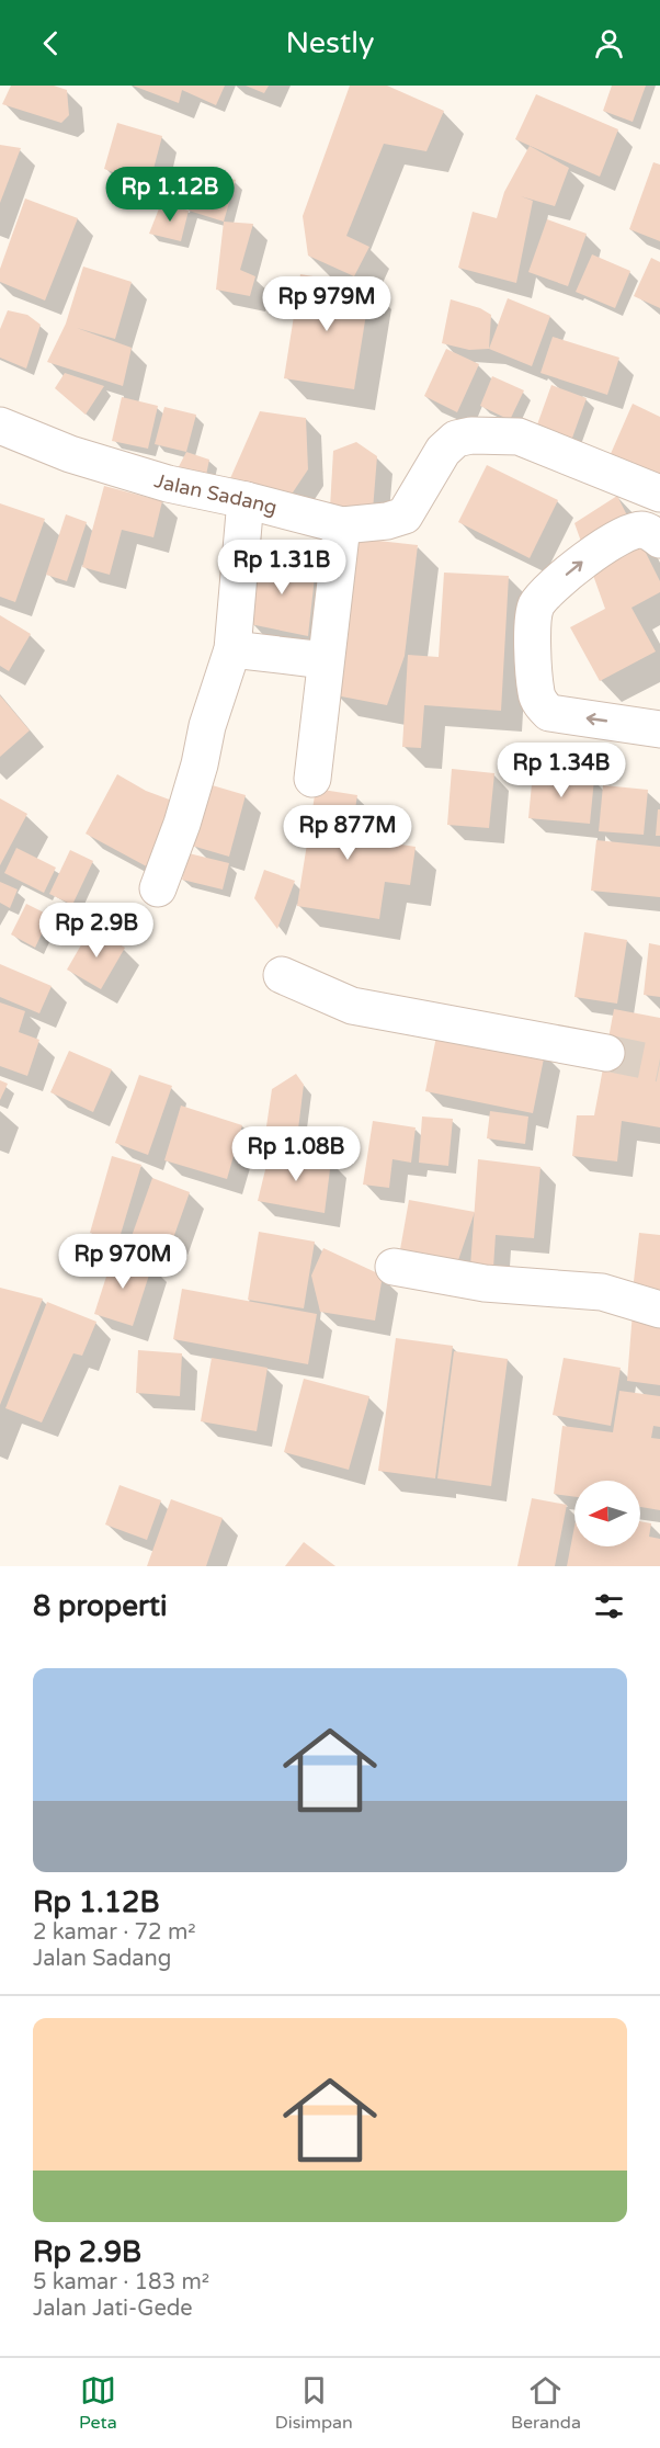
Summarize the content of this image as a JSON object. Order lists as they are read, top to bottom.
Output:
{
  "streets": {
    "street": ["Jalan Sadang"]
  },
  "north": "left",
  "page": {
    "header": "Nestly",
    "price": [
      "Rp 1.12B",
      "Rp 979M",
      "Rp 1.31B",
      "Rp 1.34B",
      "Rp 877M",
      "Rp 2.9B",
      "Rp 1.08B",
      "Rp 970M"
    ],
    "heading": "8 properti",
    "list": [
      {
        "name": "Rp 1.12B",
        "note": "2 kamar · 72 m² · Jalan Sadang"
      },
      {
        "name": "Rp 2.9B",
        "note": "5 kamar · 183 m² · Jalan Jati-Gede"
      }
    ],
    "tabs": ["Peta", "Disimpan", "Beranda"]
  }
}
